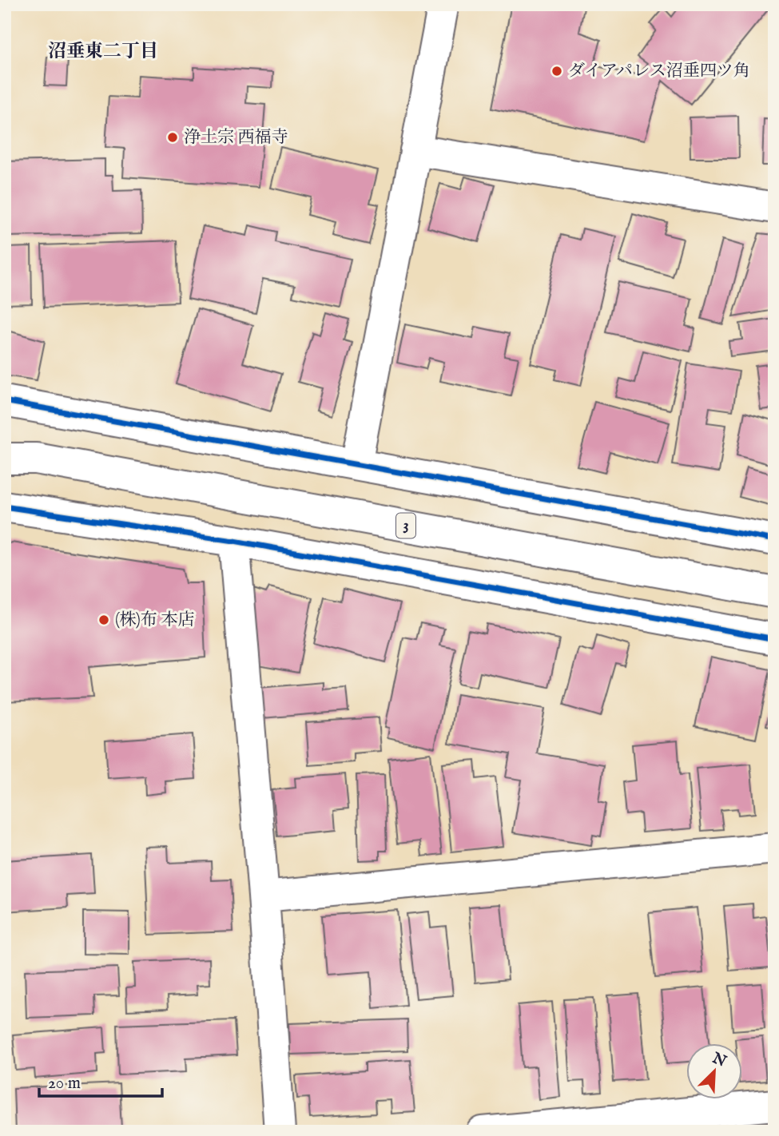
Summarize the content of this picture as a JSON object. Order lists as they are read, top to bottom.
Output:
{
  "streets": {
    "street": ["3"]
  },
  "districts": ["沼垂東二丁目"],
  "places": ["ダイアパレス沼垂四ツ角", "浄土宗 西福寺", "(株)布 本店"],
  "scale_bar": "20 m",
  "north": "top right"
}
